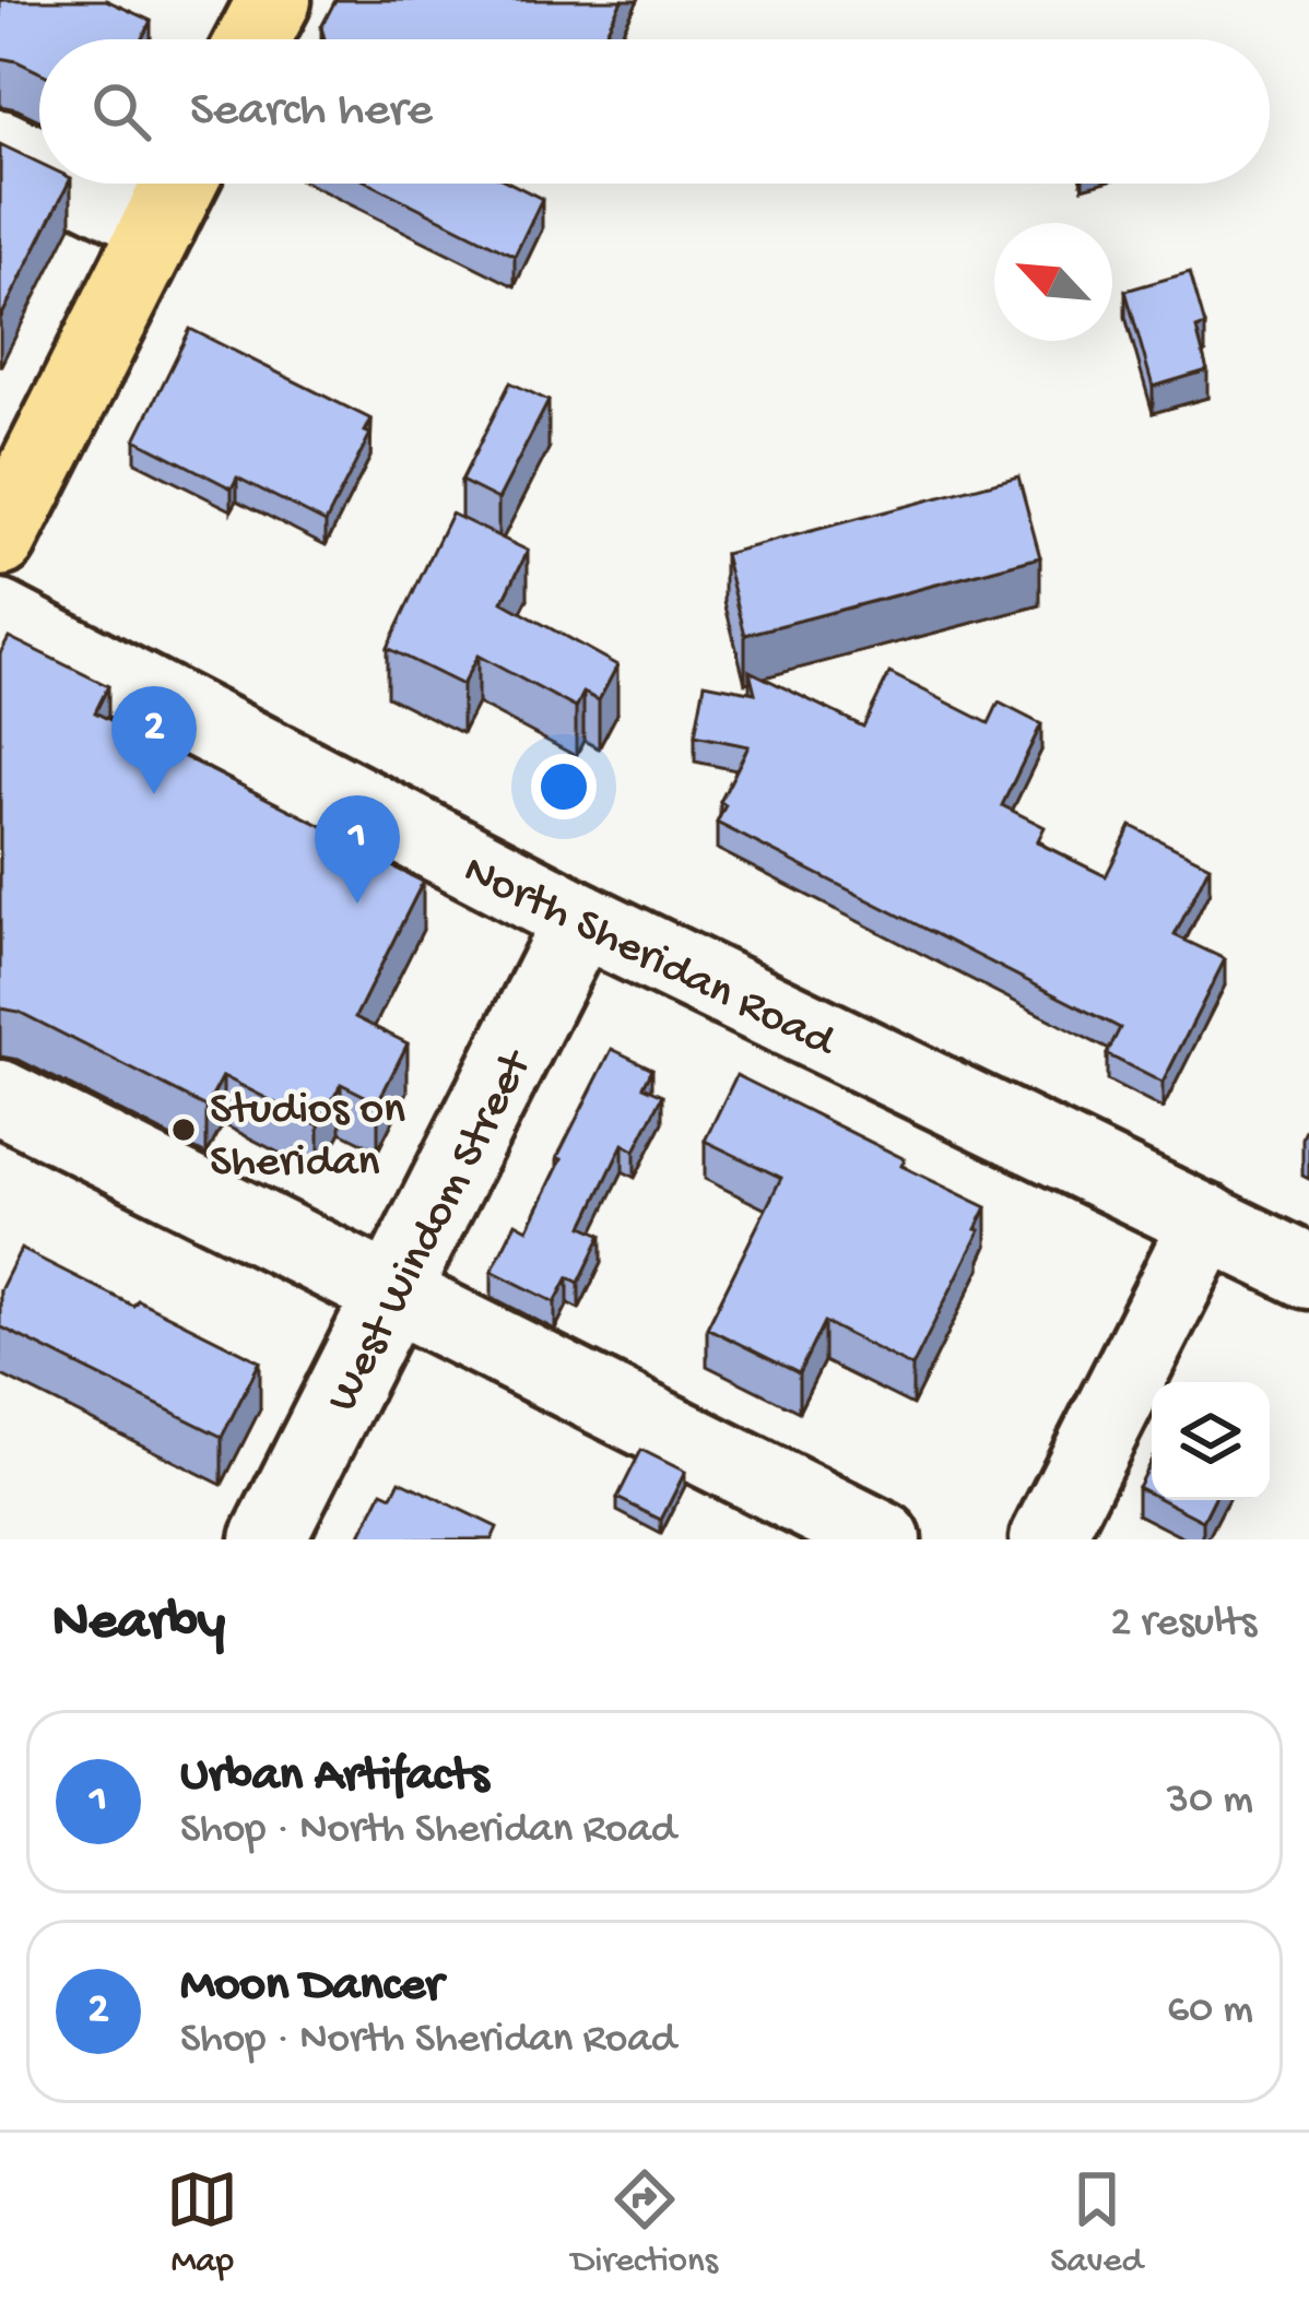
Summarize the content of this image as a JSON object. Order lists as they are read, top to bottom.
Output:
{
  "streets": {
    "street": ["North Sheridan Road", "West Windom Street"]
  },
  "crossings": [
    ["North Sheridan Road", "West Windom Street"]
  ],
  "places": ["Studios on Sheridan"],
  "north": "top left",
  "page": {
    "search": "Search here",
    "pins": ["2", "1"],
    "heading": ["Nearby", "2 results"],
    "list": [
      {
        "mark": "1",
        "name": "Urban Artifacts",
        "note": "Shop · North Sheridan Road",
        "value": "30 m"
      },
      {
        "mark": "2",
        "name": "Moon Dancer",
        "note": "Shop · North Sheridan Road",
        "value": "60 m"
      }
    ],
    "nav": ["Map", "Directions", "Saved"]
  }
}
